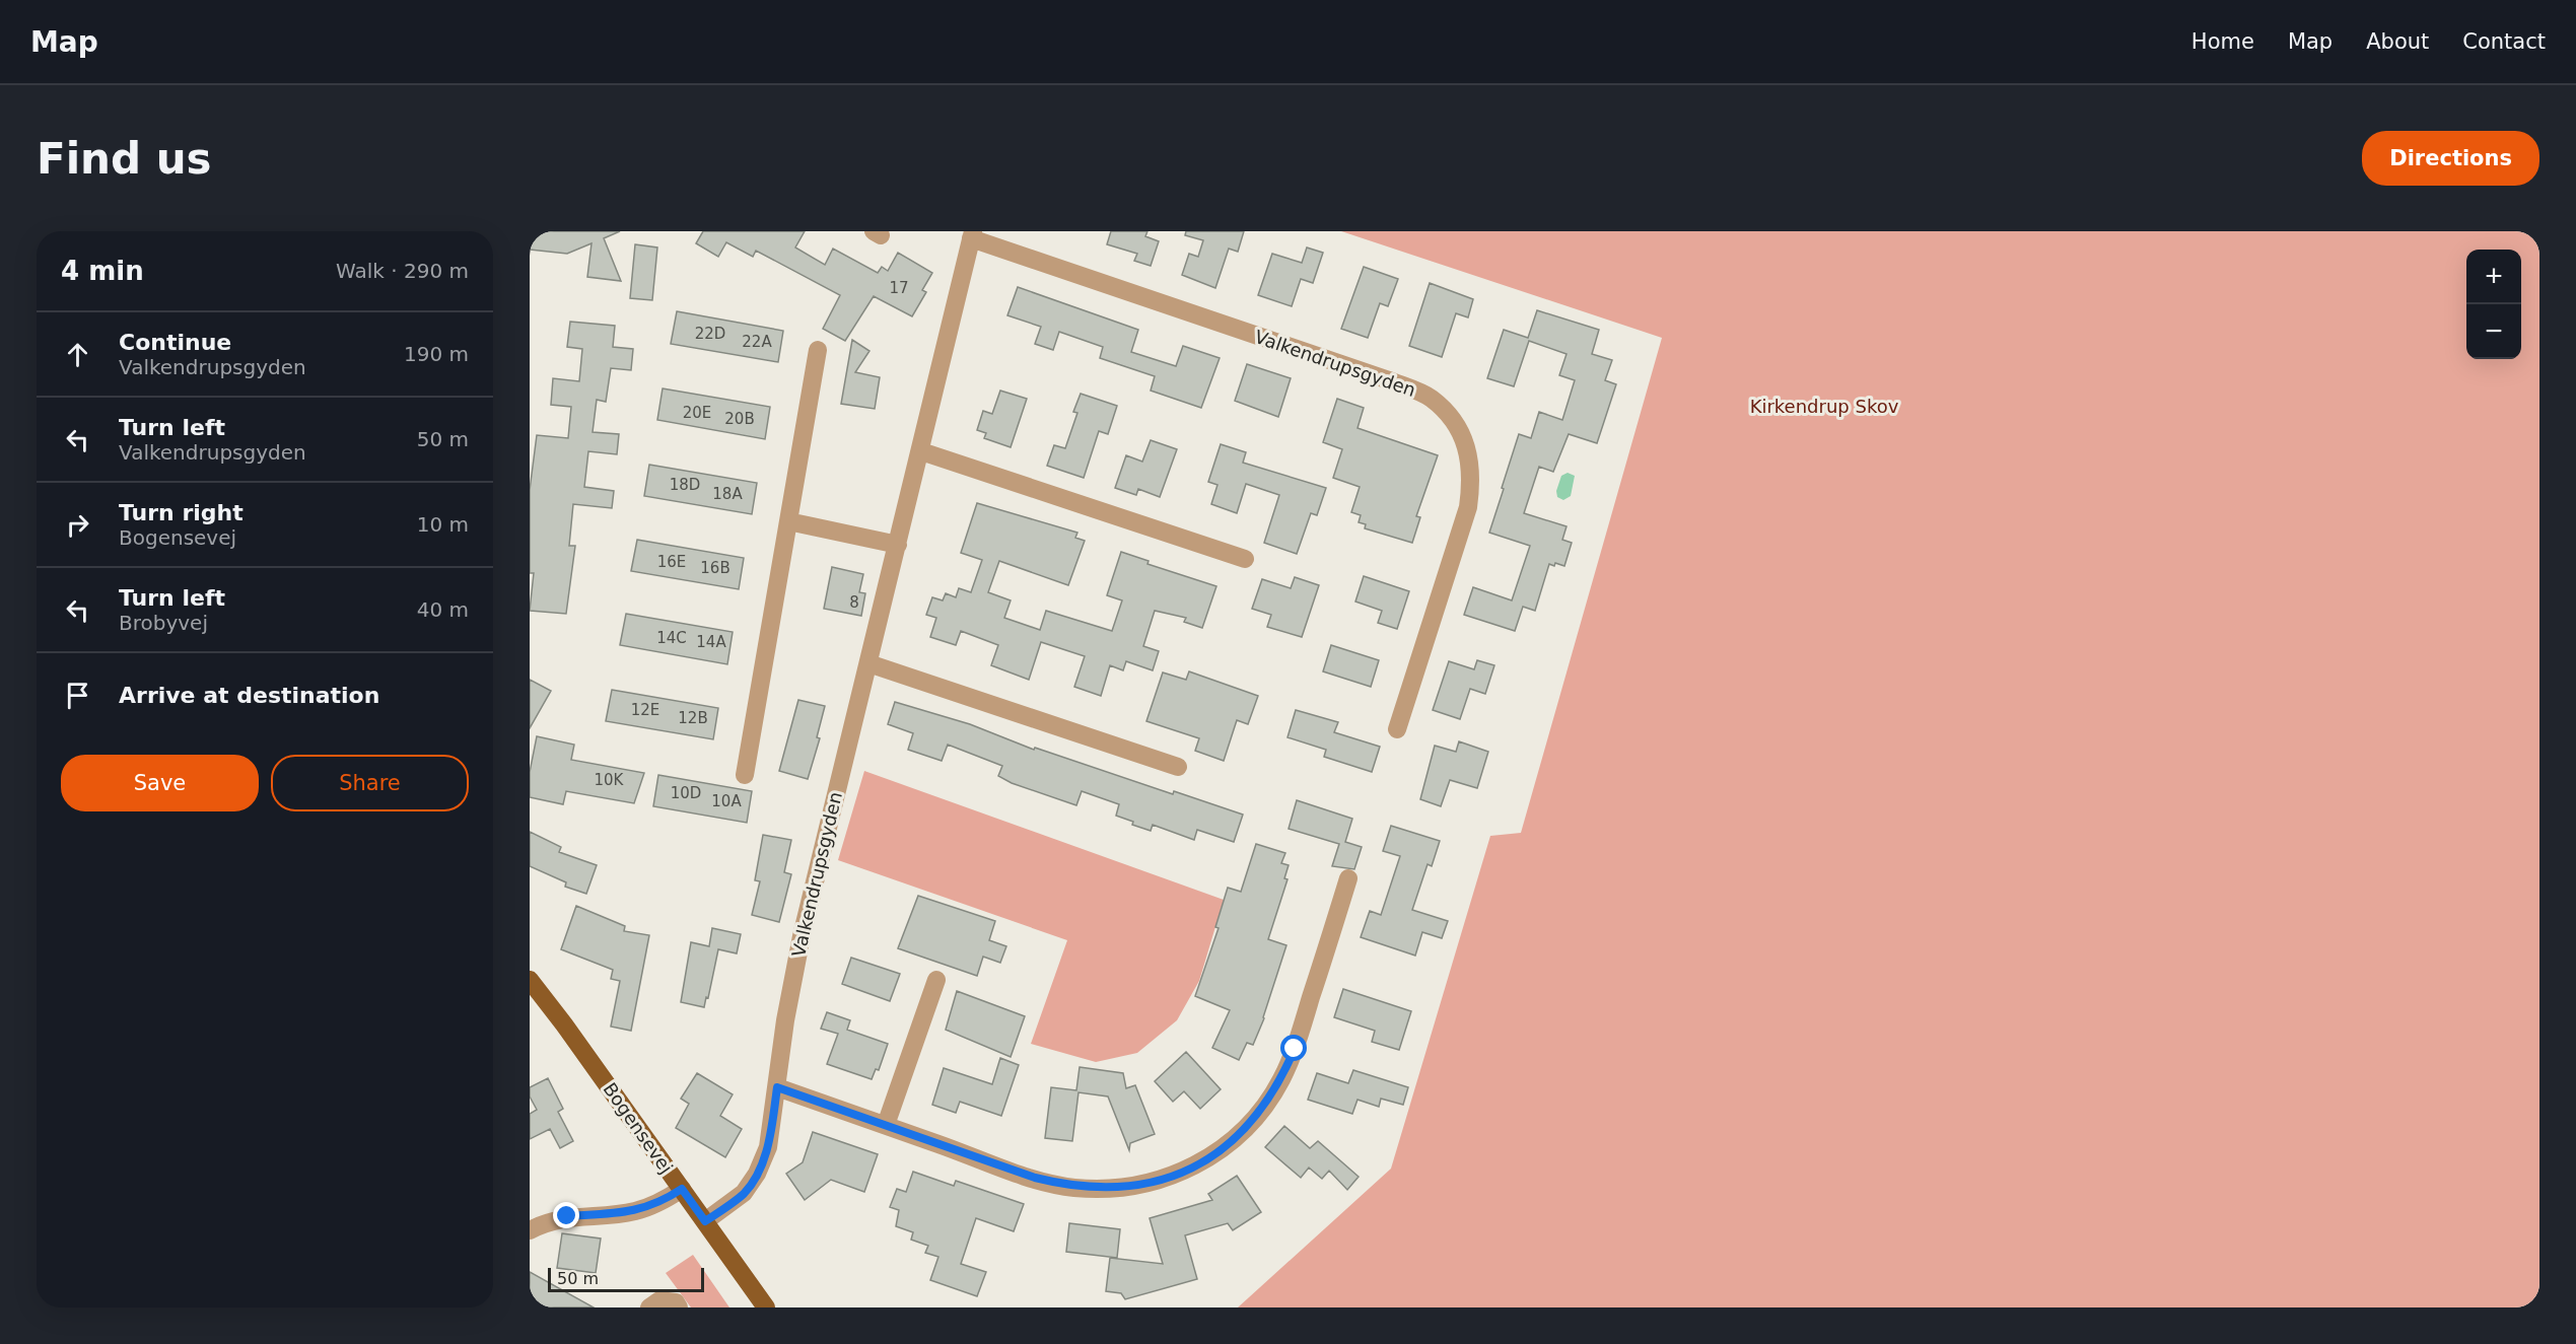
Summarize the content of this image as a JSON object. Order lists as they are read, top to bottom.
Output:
{
  "streets": {
    "main road": ["Bogensevej"],
    "street": ["Valkendrupsgyden"]
  },
  "crossings": [
    ["Valkendrupsgyden", "Bogensevej"]
  ],
  "parks": ["Kirkendrup Skov"],
  "house_numbers": [
    "17",
    "22D",
    "22A",
    "20E",
    "20B",
    "18D",
    "18A",
    "16E",
    "16B",
    "8",
    "14C",
    "14A",
    "12E",
    "12B",
    "10K",
    "10D",
    "10A"
  ],
  "scale_bar": "50 m",
  "page": {
    "header": "Map",
    "nav": [
      "Home",
      "Map",
      "About",
      "Contact"
    ],
    "buttons": [
      "Directions",
      ["Save", "Share"]
    ],
    "title": "Find us",
    "heading": ["4 min", "Walk · 290 m"],
    "map_buttons": ["+", "−"],
    "list": [
      ["Continue", "Valkendrupsgyden", "190 m"],
      ["Turn left", "Valkendrupsgyden", "50 m"],
      ["Turn right", "Bogensevej", "10 m"],
      ["Turn left", "Brobyvej", "40 m"],
      "Arrive at destination"
    ],
    "scale": "50 m"
  }
}
